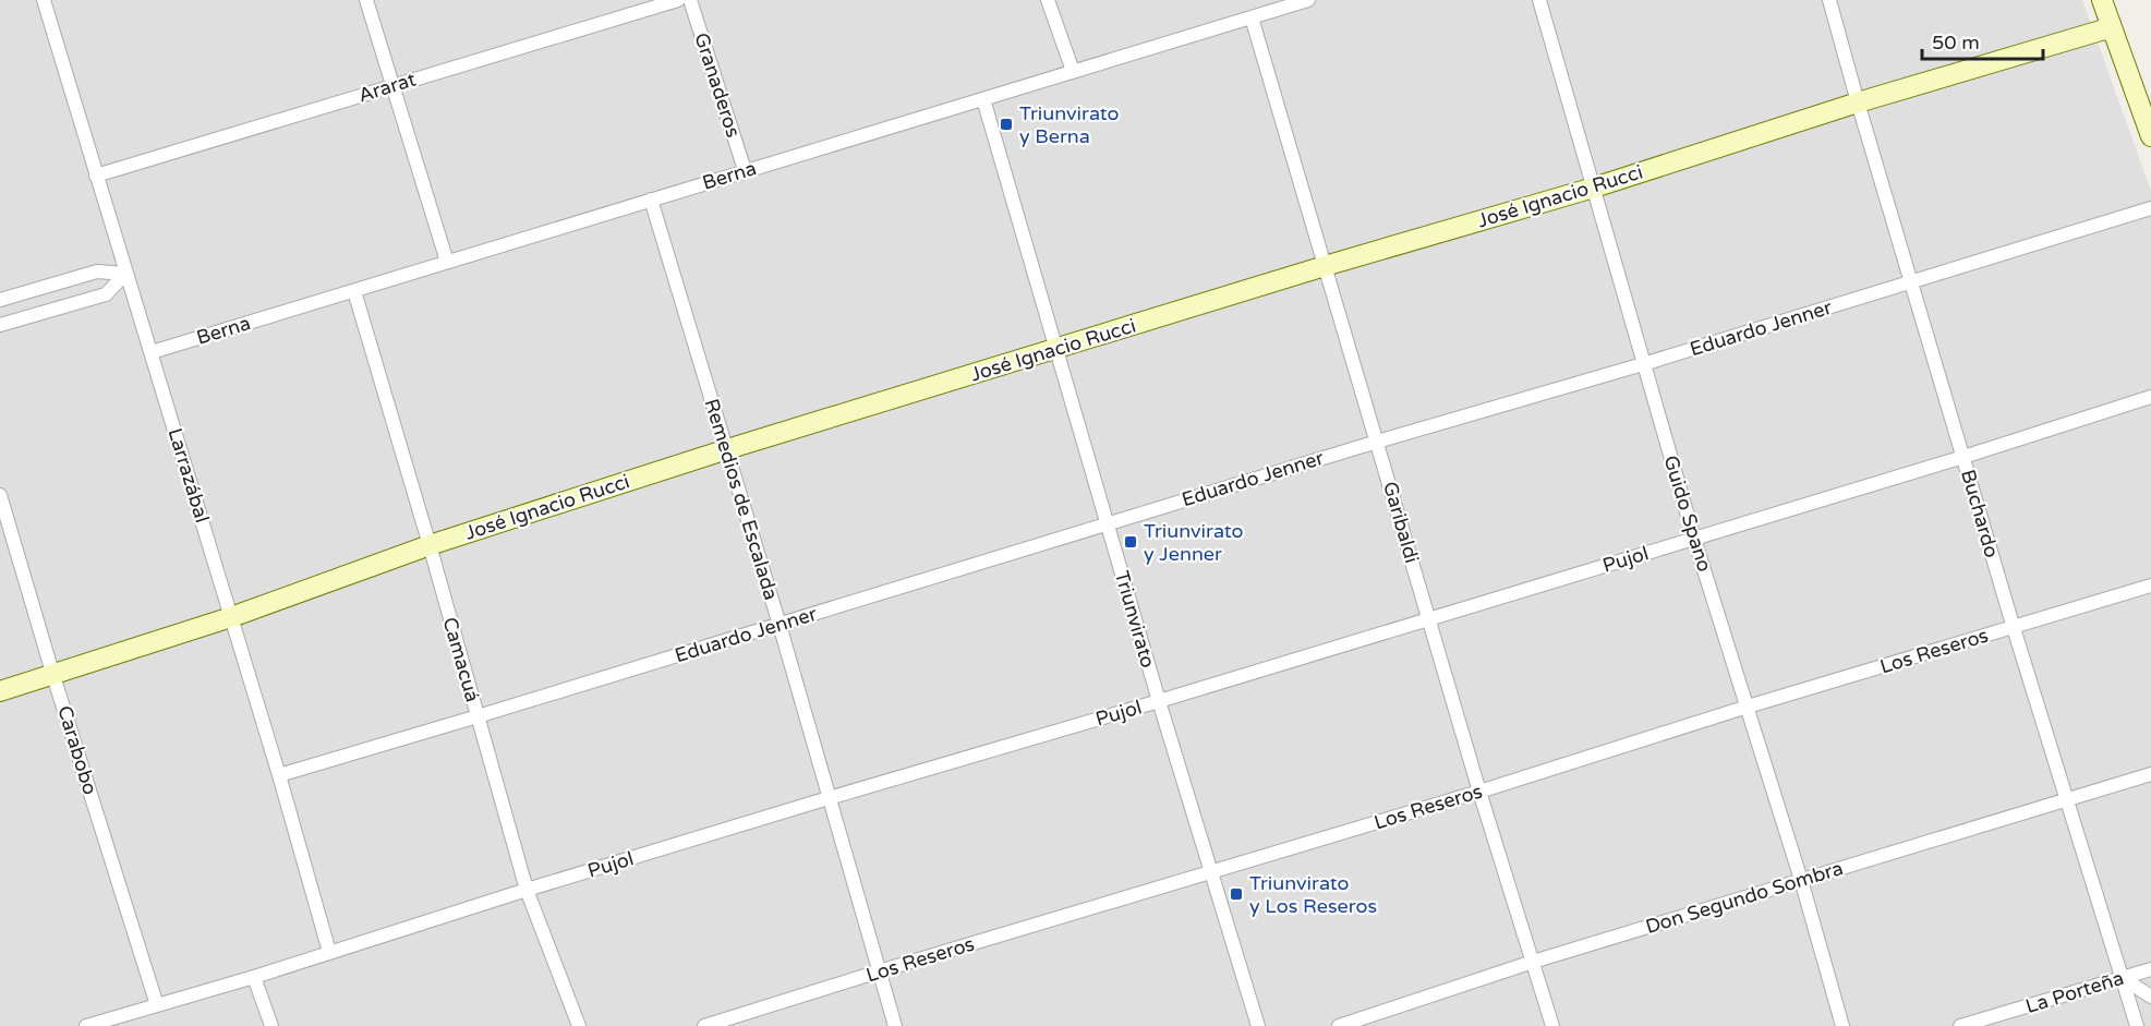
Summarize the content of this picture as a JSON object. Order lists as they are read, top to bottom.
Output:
{
  "streets": {
    "street": [
      "Granaderos",
      "Ararat",
      "Berna",
      "José Ignacio Rucci",
      "Eduardo Jenner",
      "Larrazábal",
      "Remedios de Escalada",
      "Guido Spano",
      "Buchardo",
      "Garibaldi",
      "Pujol",
      "Triunvirato",
      "Los Reseros",
      "Camacuá",
      "Carabobo",
      "Don Segundo Sombra",
      "La Porteña"
    ]
  },
  "crossings": [
    ["Granaderos", "Berna"],
    ["Ararat", "Larrazábal"],
    ["Berna", "Larrazábal"],
    ["Berna", "Remedios de Escalada"],
    ["Berna", "Garibaldi"],
    ["Berna", "Triunvirato"],
    ["Berna", "Camacuá"],
    ["José Ignacio Rucci", "Larrazábal"],
    ["José Ignacio Rucci", "Remedios de Escalada"],
    ["José Ignacio Rucci", "Guido Spano"],
    ["José Ignacio Rucci", "Buchardo"],
    ["José Ignacio Rucci", "Garibaldi"],
    ["José Ignacio Rucci", "Triunvirato"],
    ["José Ignacio Rucci", "Camacuá"],
    ["José Ignacio Rucci", "Carabobo"],
    ["Eduardo Jenner", "Larrazábal"],
    ["Eduardo Jenner", "Remedios de Escalada"],
    ["Eduardo Jenner", "Guido Spano"],
    ["Eduardo Jenner", "Buchardo"],
    ["Eduardo Jenner", "Garibaldi"],
    ["Eduardo Jenner", "Triunvirato"],
    ["Eduardo Jenner", "Camacuá"],
    ["Larrazábal", "Pujol"],
    ["Remedios de Escalada", "Pujol"],
    ["Remedios de Escalada", "Los Reseros"],
    ["Guido Spano", "Pujol"],
    ["Guido Spano", "Los Reseros"],
    ["Guido Spano", "Don Segundo Sombra"],
    ["Buchardo", "Pujol"],
    ["Buchardo", "Los Reseros"],
    ["Buchardo", "Don Segundo Sombra"],
    ["Buchardo", "La Porteña"],
    ["Garibaldi", "Pujol"],
    ["Garibaldi", "Los Reseros"],
    ["Garibaldi", "Don Segundo Sombra"],
    ["Pujol", "Triunvirato"],
    ["Pujol", "Camacuá"],
    ["Pujol", "Carabobo"],
    ["Triunvirato", "Los Reseros"]
  ],
  "places": {
    "transit": ["Triunvirato y Berna", "Triunvirato y Jenner", "Triunvirato y Los Reseros"]
  },
  "scale_bar": "50 m"
}
